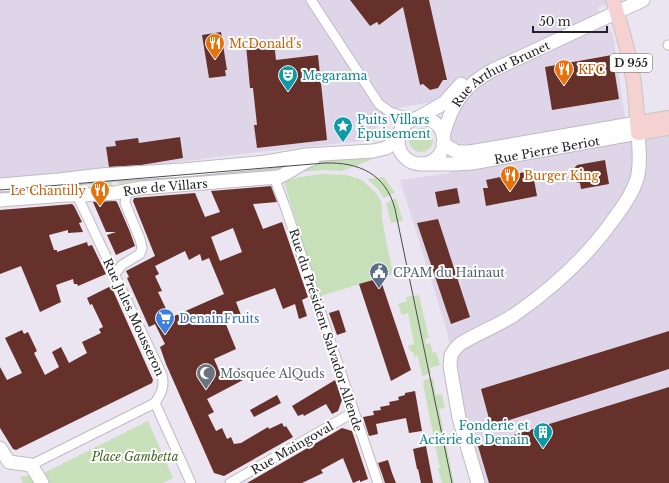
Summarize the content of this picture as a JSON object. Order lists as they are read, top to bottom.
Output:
{
  "streets": {
    "main road": ["D 955", "Rue Pierre Beriot"],
    "street": [
      "Rue Arthur Brunet",
      "Rue de Villars",
      "Rue Jules Mousseron",
      "Rue du Président Salvador Allende",
      "Rue Maingoval"
    ]
  },
  "crossings": [
    ["D 955", "Rue Arthur Brunet"],
    ["D 955", "Rue Pierre Beriot"],
    ["Rue Arthur Brunet", "Rue Pierre Beriot"],
    ["Rue Arthur Brunet", "Rue de Villars"],
    ["Rue Pierre Beriot", "Rue de Villars"],
    ["Rue de Villars", "Rue Jules Mousseron"],
    ["Rue de Villars", "Rue du Président Salvador Allende"],
    ["Rue du Président Salvador Allende", "Rue Maingoval"]
  ],
  "parks": ["Place Gambetta"],
  "places": {
    "restaurant": [
      "McDonald's",
      "KFC",
      "Burger King",
      "Le Chantilly"
    ],
    "theatre": ["Megarama"],
    "place": ["Puits Villars Épuisement"],
    "public building": ["CPAM du Hainaut"],
    "supermarket": ["DenainFruits"],
    "mosque": ["Mosquée AlQuds"],
    "building": ["Fonderie et Aciérie de Denain"]
  },
  "scale_bar": "50 m"
}
